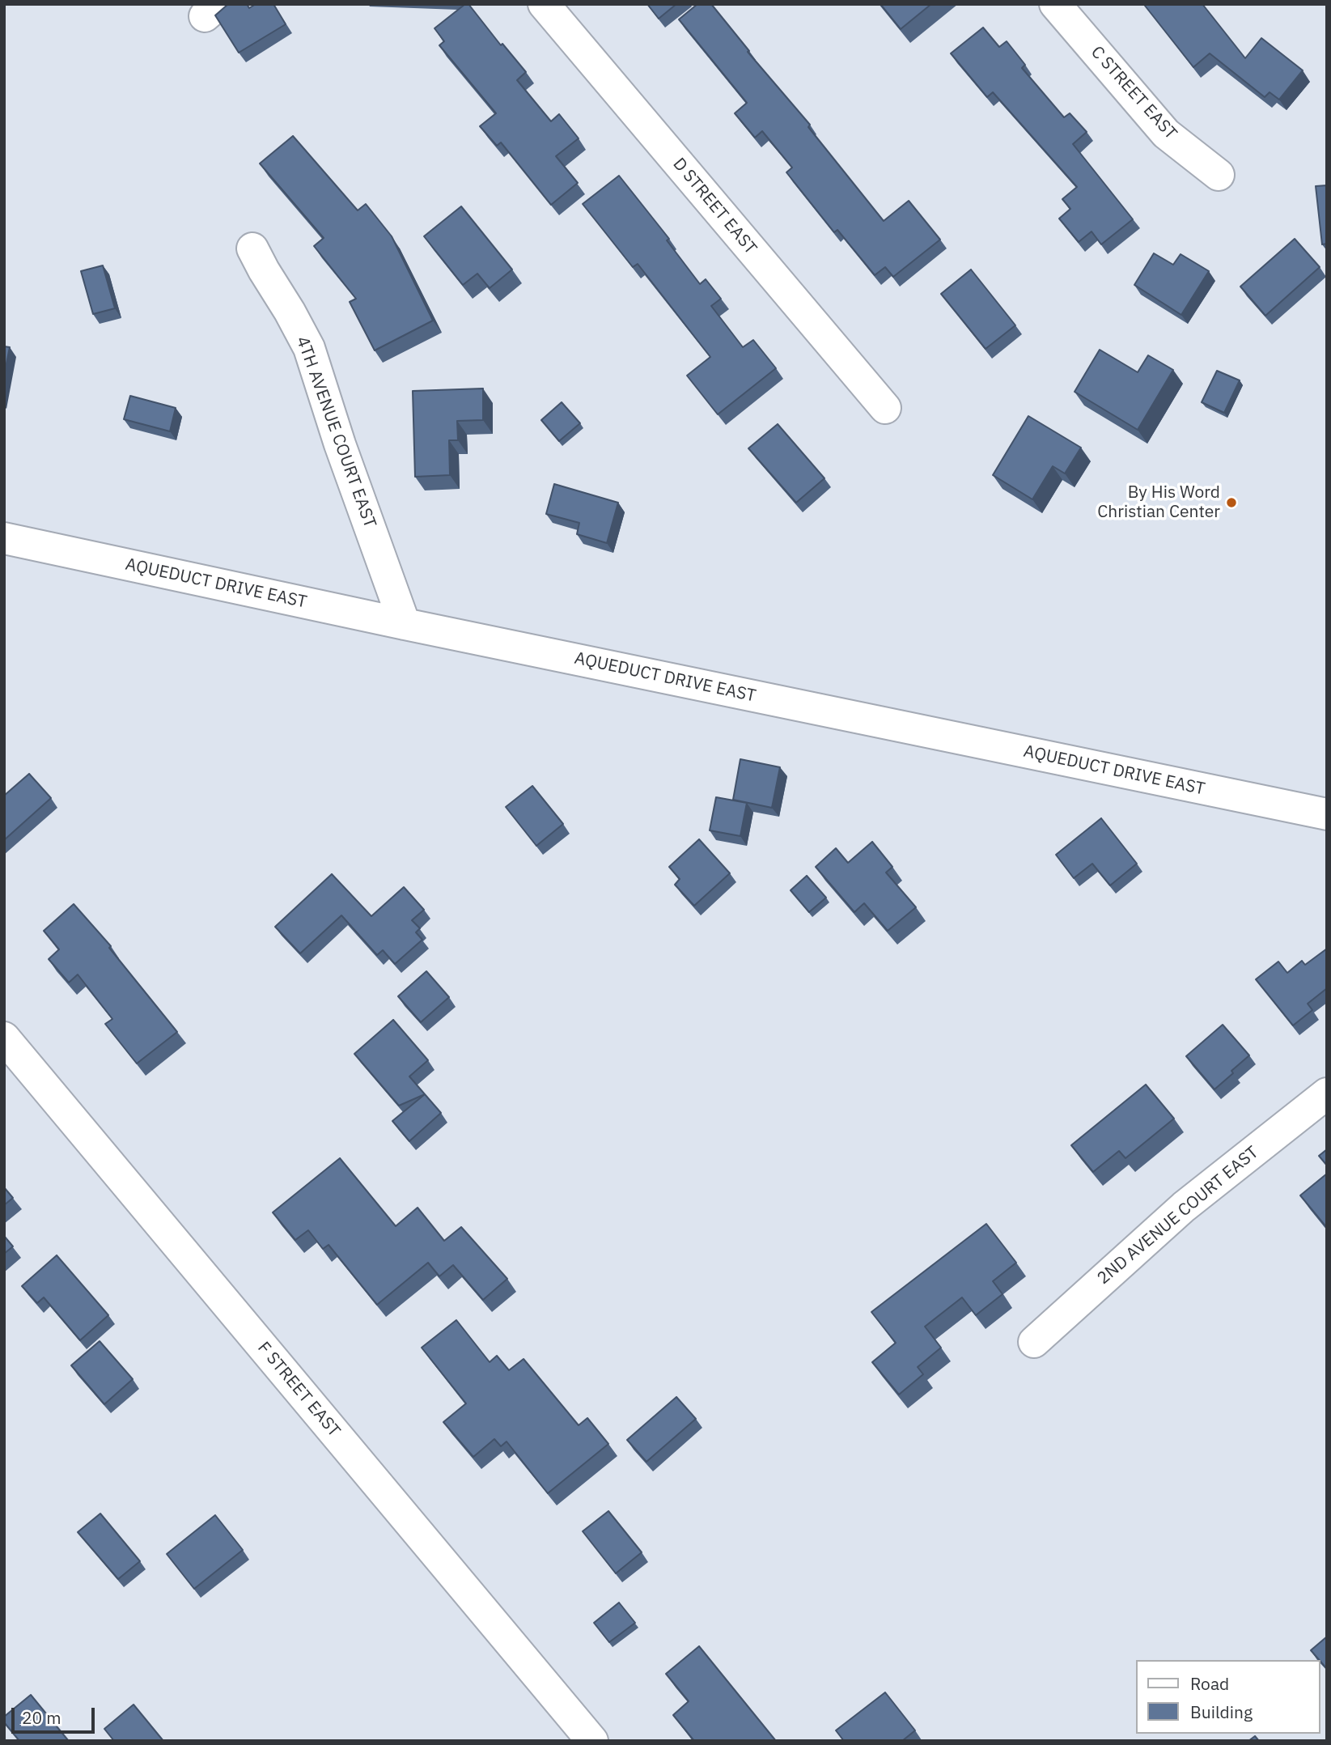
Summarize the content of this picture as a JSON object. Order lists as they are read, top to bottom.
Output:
{
  "streets": {
    "street": [
      "C STREET EAST",
      "D STREET EAST",
      "4TH AVENUE COURT EAST",
      "AQUEDUCT DRIVE EAST",
      "2ND AVENUE COURT EAST",
      "F STREET EAST"
    ]
  },
  "crossings": [
    ["4TH AVENUE COURT EAST", "AQUEDUCT DRIVE EAST"]
  ],
  "places": ["By His Word Christian Center"],
  "legend": ["Road", "Building"],
  "scale_bar": "20 m"
}
